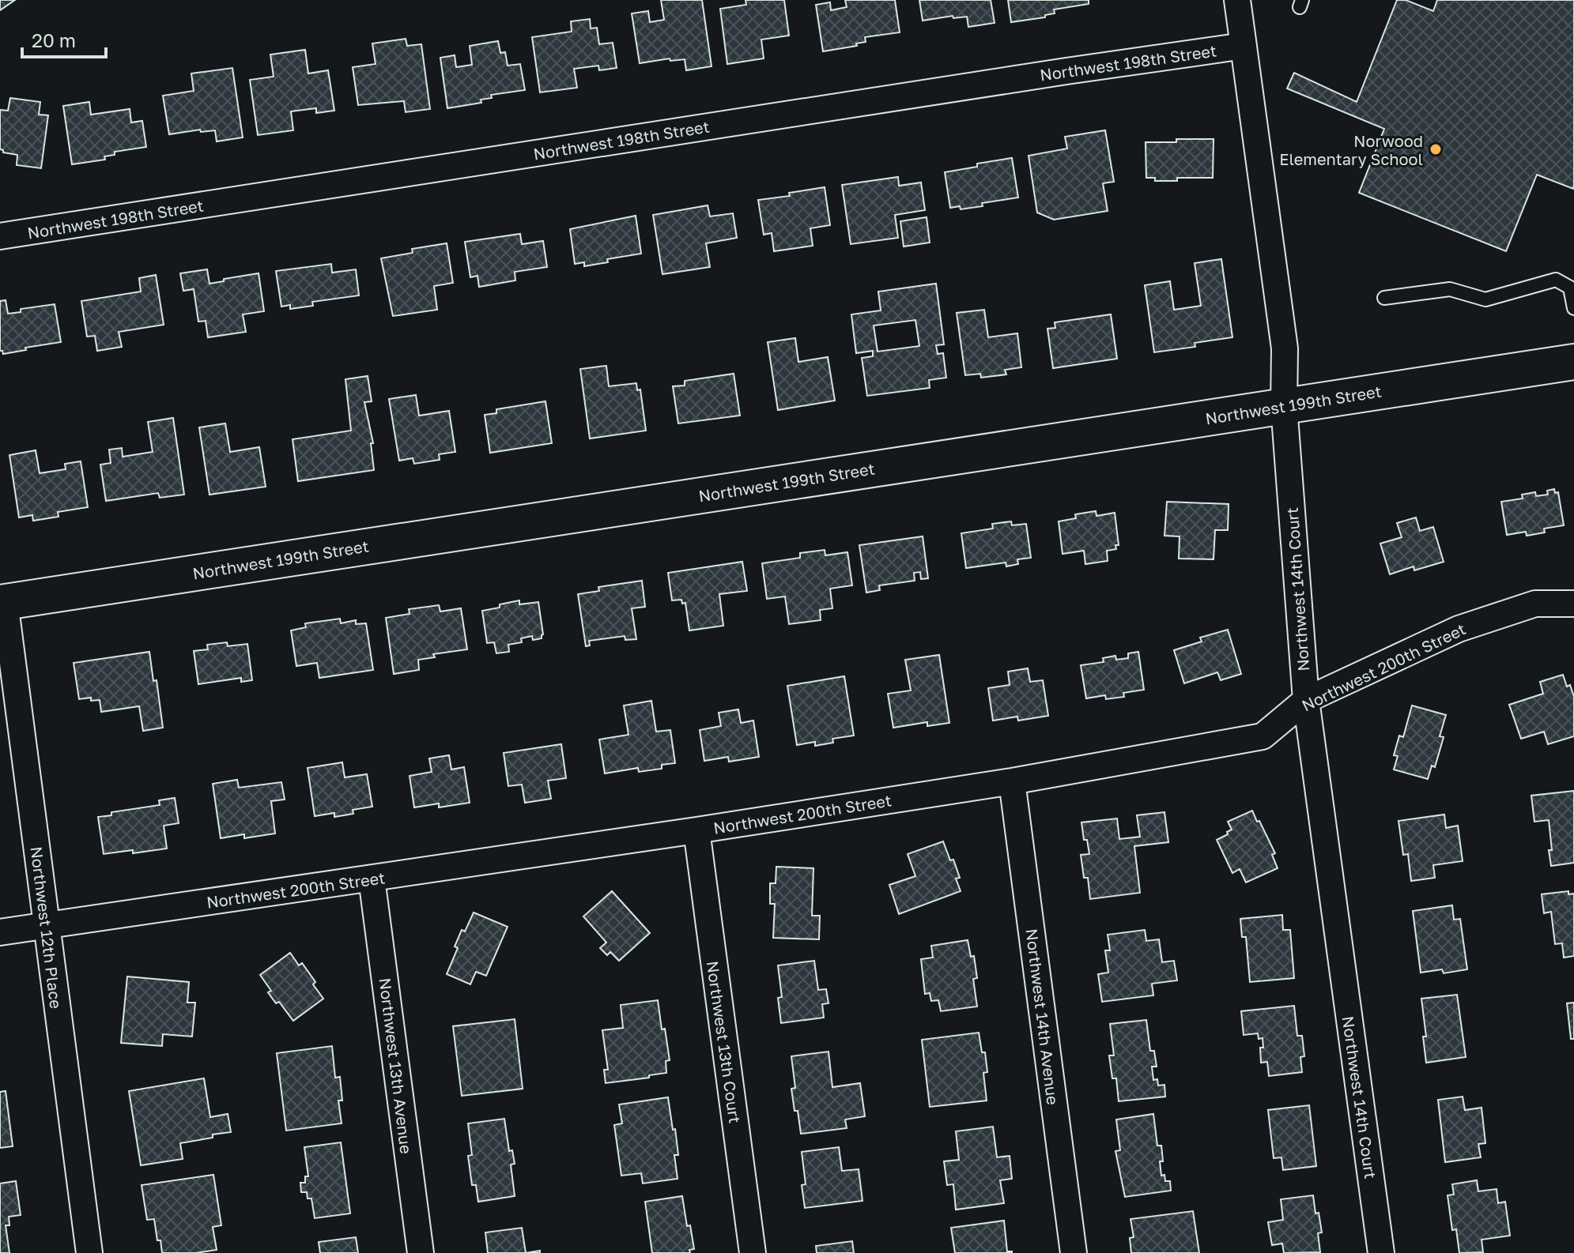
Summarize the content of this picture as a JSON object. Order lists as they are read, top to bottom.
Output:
{
  "streets": {
    "main road": ["Northwest 199th Street"],
    "street": [
      "Northwest 198th Street",
      "Northwest 14th Court",
      "Northwest 200th Street",
      "Northwest 12th Place",
      "Northwest 14th Avenue",
      "Northwest 13th Court",
      "Northwest 13th Avenue"
    ]
  },
  "crossings": [
    ["Northwest 198th Street", "Northwest 14th Court"],
    ["Northwest 199th Street", "Northwest 14th Court"],
    ["Northwest 199th Street", "Northwest 12th Place"],
    ["Northwest 14th Court", "Northwest 200th Street"],
    ["Northwest 200th Street", "Northwest 12th Place"],
    ["Northwest 200th Street", "Northwest 14th Avenue"],
    ["Northwest 200th Street", "Northwest 13th Court"],
    ["Northwest 200th Street", "Northwest 13th Avenue"]
  ],
  "places": ["Norwood Elementary School"],
  "scale_bar": "20 m"
}
